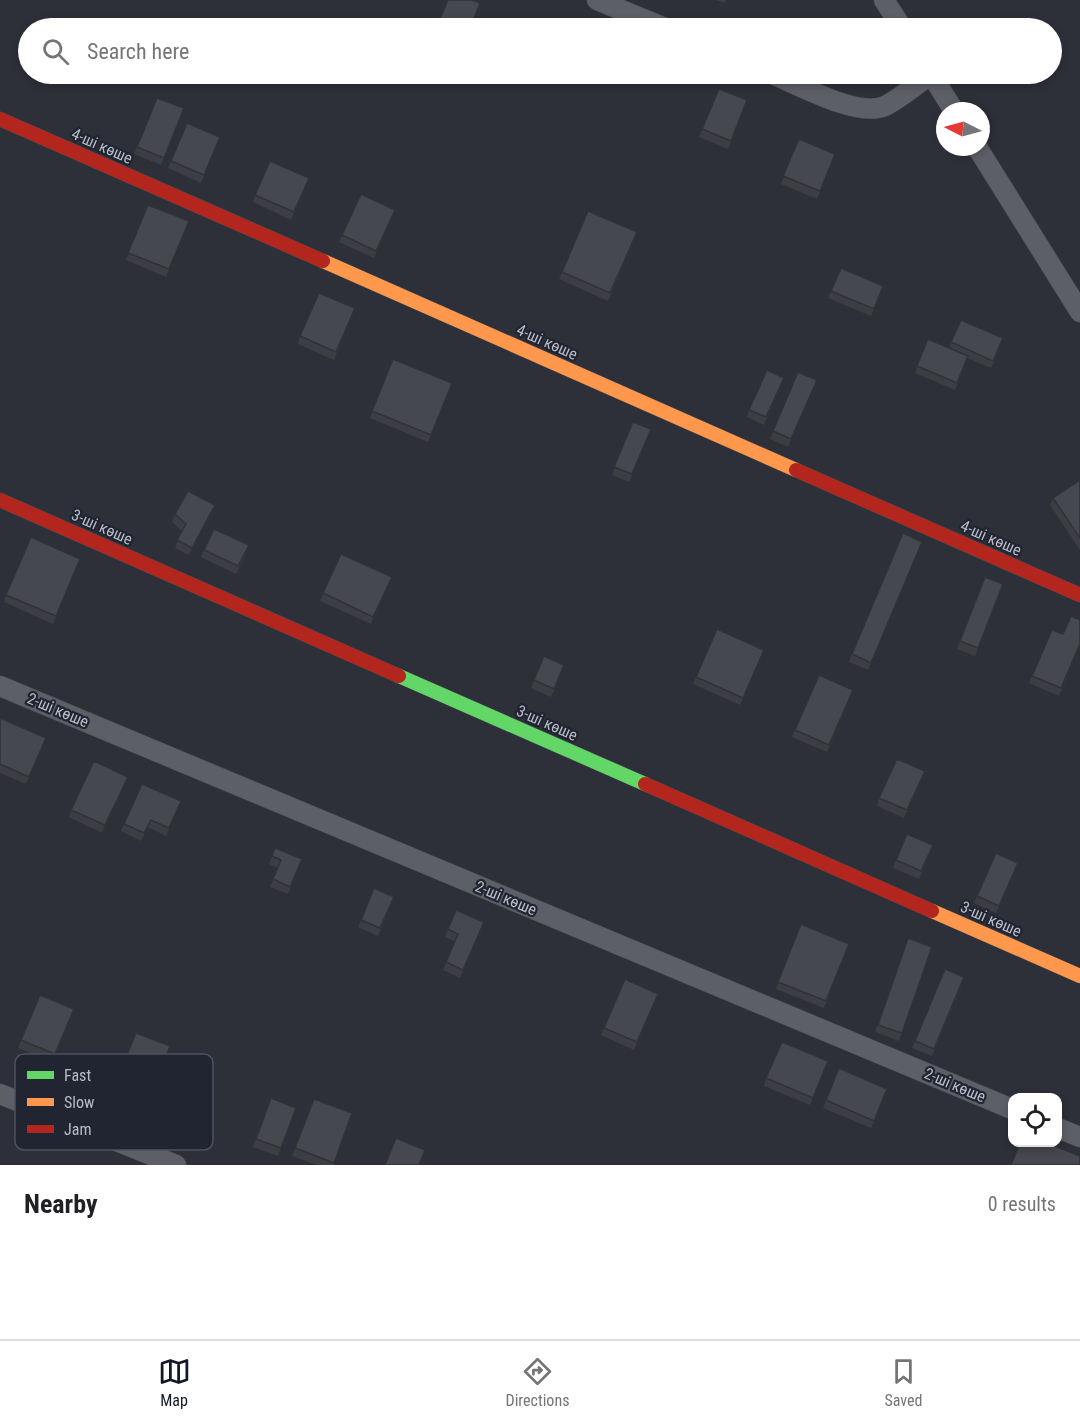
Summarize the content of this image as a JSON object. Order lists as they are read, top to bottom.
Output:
{
  "streets": {
    "street": ["4-шi көше", "3-шi көше", "2-ші көше"]
  },
  "legend": ["Fast", "Slow", "Jam"],
  "north": "left",
  "page": {
    "search": "Search here",
    "heading": ["Nearby", "0 results"],
    "nav": ["Map", "Directions", "Saved"]
  }
}
